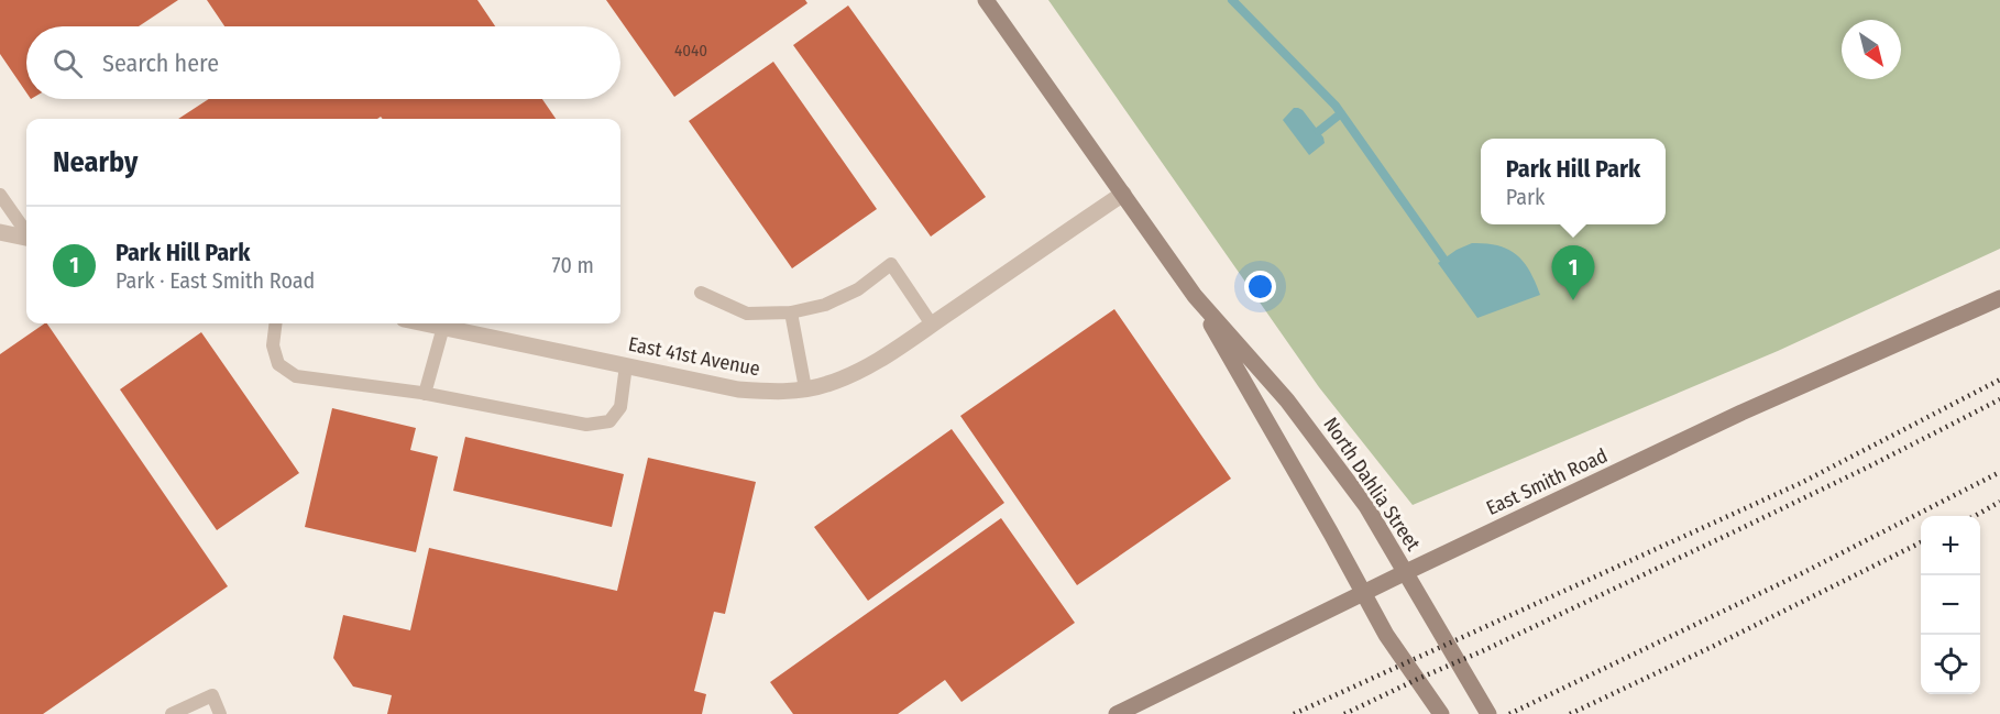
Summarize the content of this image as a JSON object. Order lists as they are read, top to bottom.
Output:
{
  "streets": {
    "street": ["East 41st Avenue", "East Smith Road", "North Dahlia Street"]
  },
  "crossings": [
    ["East 41st Avenue", "North Dahlia Street"],
    ["East Smith Road", "North Dahlia Street"]
  ],
  "house_numbers": ["4040"],
  "north": "bottom right",
  "page": {
    "search": "Search here",
    "heading": "Nearby",
    "popup": ["Park Hill Park", "Park"],
    "list": [
      {
        "mark": "1",
        "name": "Park Hill Park",
        "note": "Park · East Smith Road",
        "value": "70 m"
      }
    ],
    "pins": "1",
    "map_buttons": ["+", "−"]
  }
}
